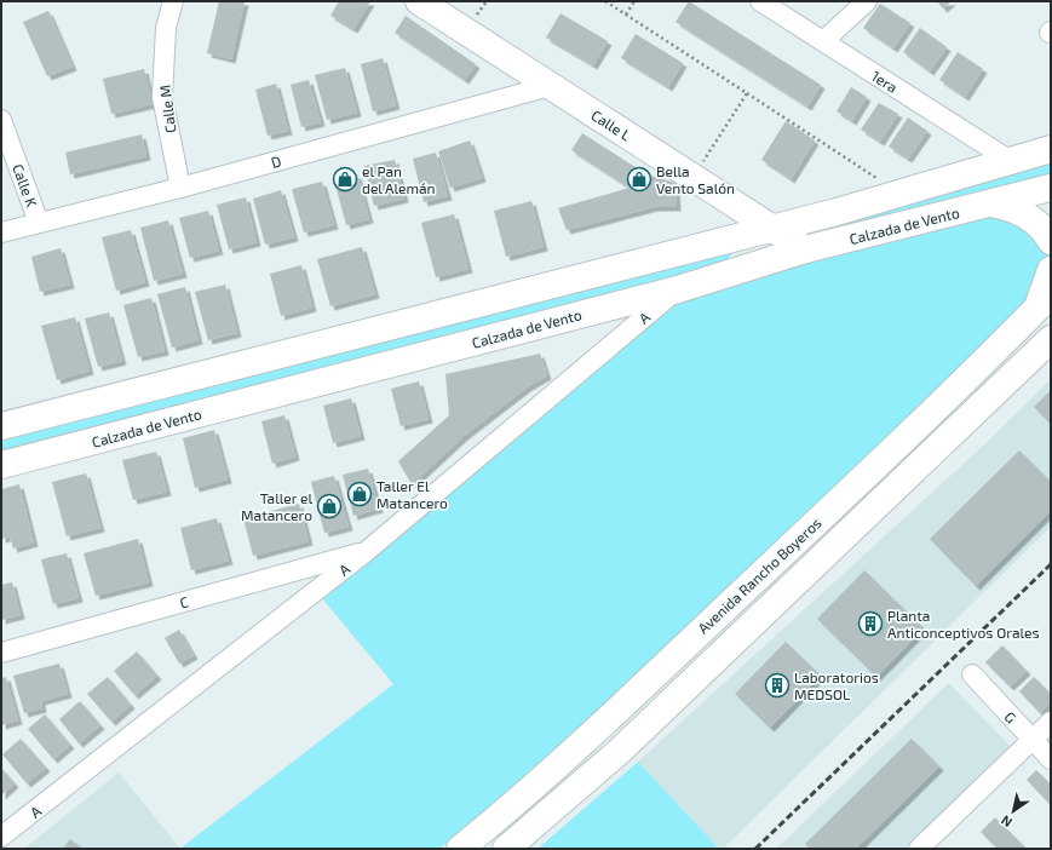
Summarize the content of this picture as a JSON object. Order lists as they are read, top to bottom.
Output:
{
  "streets": {
    "main road": ["Calle L", "Calzada de Vento", "Avenida Rancho Boyeros"],
    "street": [
      "1era",
      "Calle M",
      "D",
      "Calle K",
      "A",
      "C",
      "G"
    ]
  },
  "crossings": [
    ["1era", "Calzada de Vento"],
    ["Calle M", "D"],
    ["Calle L", "D"],
    ["Calle L", "Calzada de Vento"],
    ["D", "Calle K"],
    ["Calzada de Vento", "A"],
    ["A", "C"]
  ],
  "places": {
    "shop": [
      "el Pan del Alemán",
      "Bella Vento Salón",
      "Taller El Matancero",
      "Taller el Matancero"
    ],
    "building": ["Planta Anticonceptivos Orales", "Laboratorios MEDSOL"]
  },
  "north": "bottom left"
}
